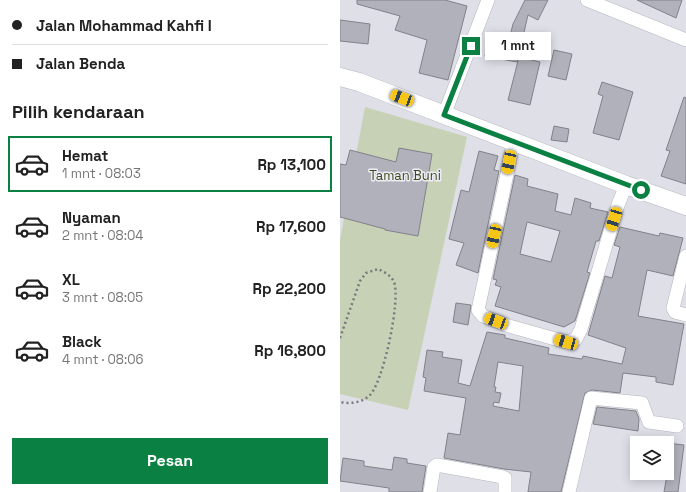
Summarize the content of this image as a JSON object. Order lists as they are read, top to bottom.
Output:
{
  "parks": ["Taman Buni"],
  "page": {
    "banner": ["Jalan Mohammad Kahfi I", "Jalan Benda"],
    "bubble": "1 mnt",
    "heading": "Pilih kendaraan",
    "list": [
      {
        "name": "Hemat",
        "note": "1 mnt · 08:03",
        "value": "Rp 13,100"
      },
      {
        "name": "Nyaman",
        "note": "2 mnt · 08:04",
        "value": "Rp 17,600"
      },
      {
        "name": "XL",
        "note": "3 mnt · 08:05",
        "value": "Rp 22,200"
      },
      {
        "name": "Black",
        "note": "4 mnt · 08:06",
        "value": "Rp 16,800"
      }
    ],
    "buttons": "Pesan"
  }
}
